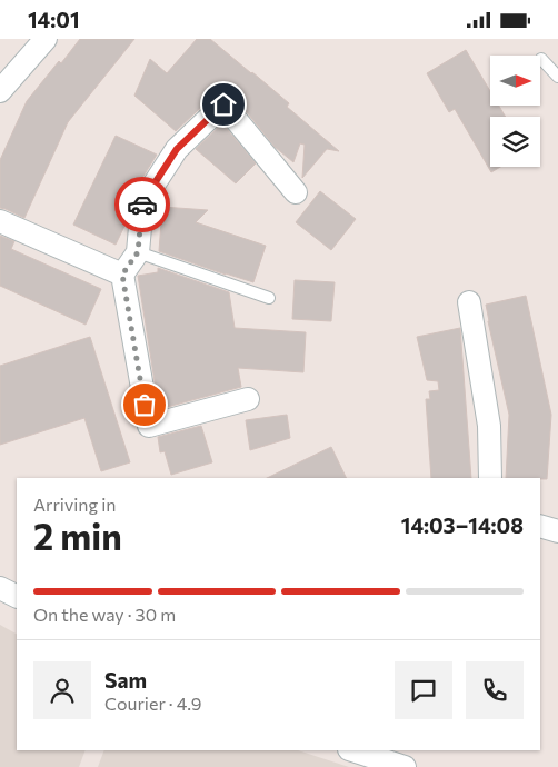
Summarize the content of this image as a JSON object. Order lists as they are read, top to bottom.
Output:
{
  "north": "right",
  "page": {
    "status": "14:01",
    "heading": ["2 min", "Arriving in", "14:03–14:08"],
    "panel": ["Sam", "Courier · 4.9"],
    "bar": "On the way · 30 m"
  }
}
